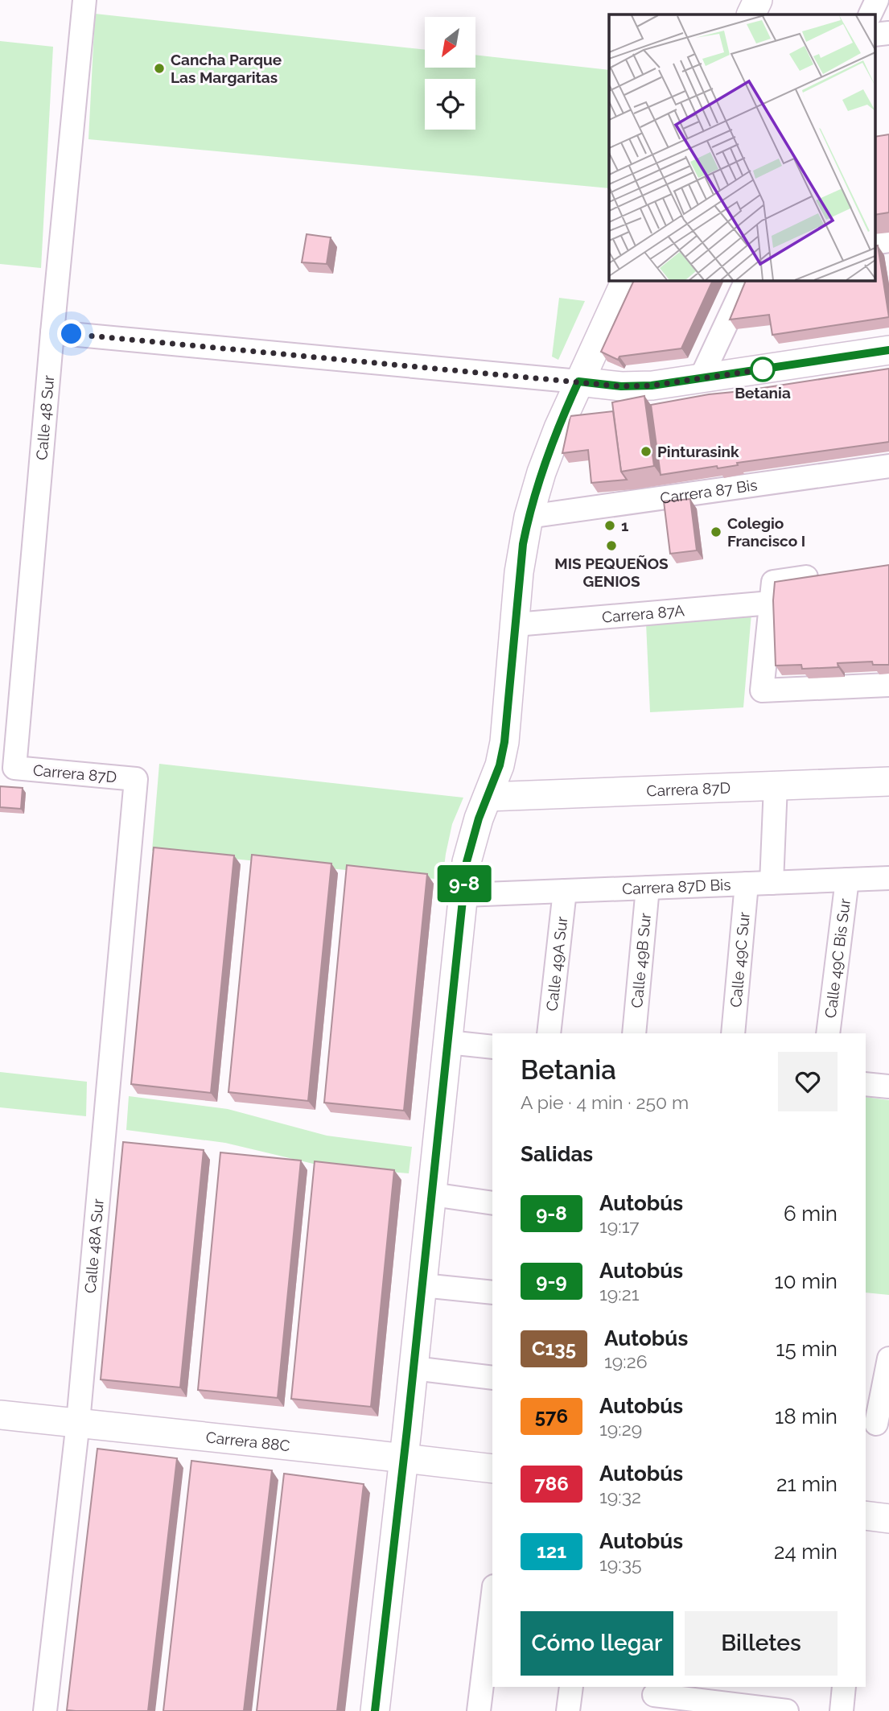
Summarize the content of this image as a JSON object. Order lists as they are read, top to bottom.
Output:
{
  "streets": {
    "street": [
      "Calle 48 Sur",
      "Carrera 87 Bis",
      "Carrera 87A",
      "Carrera 87D",
      "Carrera 87D Bis",
      "Calle 49C Bis Sur",
      "Calle 49C Sur",
      "Calle 49B Sur",
      "Calle 49A Sur",
      "Calle 48A Sur",
      "Carrera 88C"
    ]
  },
  "crossings": [
    ["Calle 48 Sur", "Carrera 87D"],
    ["Carrera 87D", "Calle 48A Sur"],
    ["Carrera 87D Bis", "Calle 49C Bis Sur"],
    ["Carrera 87D Bis", "Calle 49C Sur"],
    ["Carrera 87D Bis", "Calle 49B Sur"],
    ["Carrera 87D Bis", "Calle 49A Sur"],
    ["Calle 48A Sur", "Carrera 88C"]
  ],
  "places": [
    "Cancha Parque Las Margaritas",
    "Betania",
    "Pinturasink",
    "1",
    "Colegio Francisco I",
    "MIS PEQUEÑOS GENIOS"
  ],
  "lines": ["bus line 9-8"],
  "north": "bottom left",
  "page": {
    "on_map": "9-8",
    "heading": [
      ["Betania", "A pie · 4 min · 250 m"],
      "Salidas"
    ],
    "list": [
      {
        "mark": "9-8",
        "name": "Autobús",
        "note": "19:17",
        "value": "6 min"
      },
      {
        "mark": "9-9",
        "name": "Autobús",
        "note": "19:21",
        "value": "10 min"
      },
      {
        "mark": "C135",
        "name": "Autobús",
        "note": "19:26",
        "value": "15 min"
      },
      {
        "mark": "576",
        "name": "Autobús",
        "note": "19:29",
        "value": "18 min"
      },
      {
        "mark": "786",
        "name": "Autobús",
        "note": "19:32",
        "value": "21 min"
      },
      {
        "mark": "121",
        "name": "Autobús",
        "note": "19:35",
        "value": "24 min"
      }
    ],
    "buttons": ["Cómo llegar", "Billetes"]
  }
}
